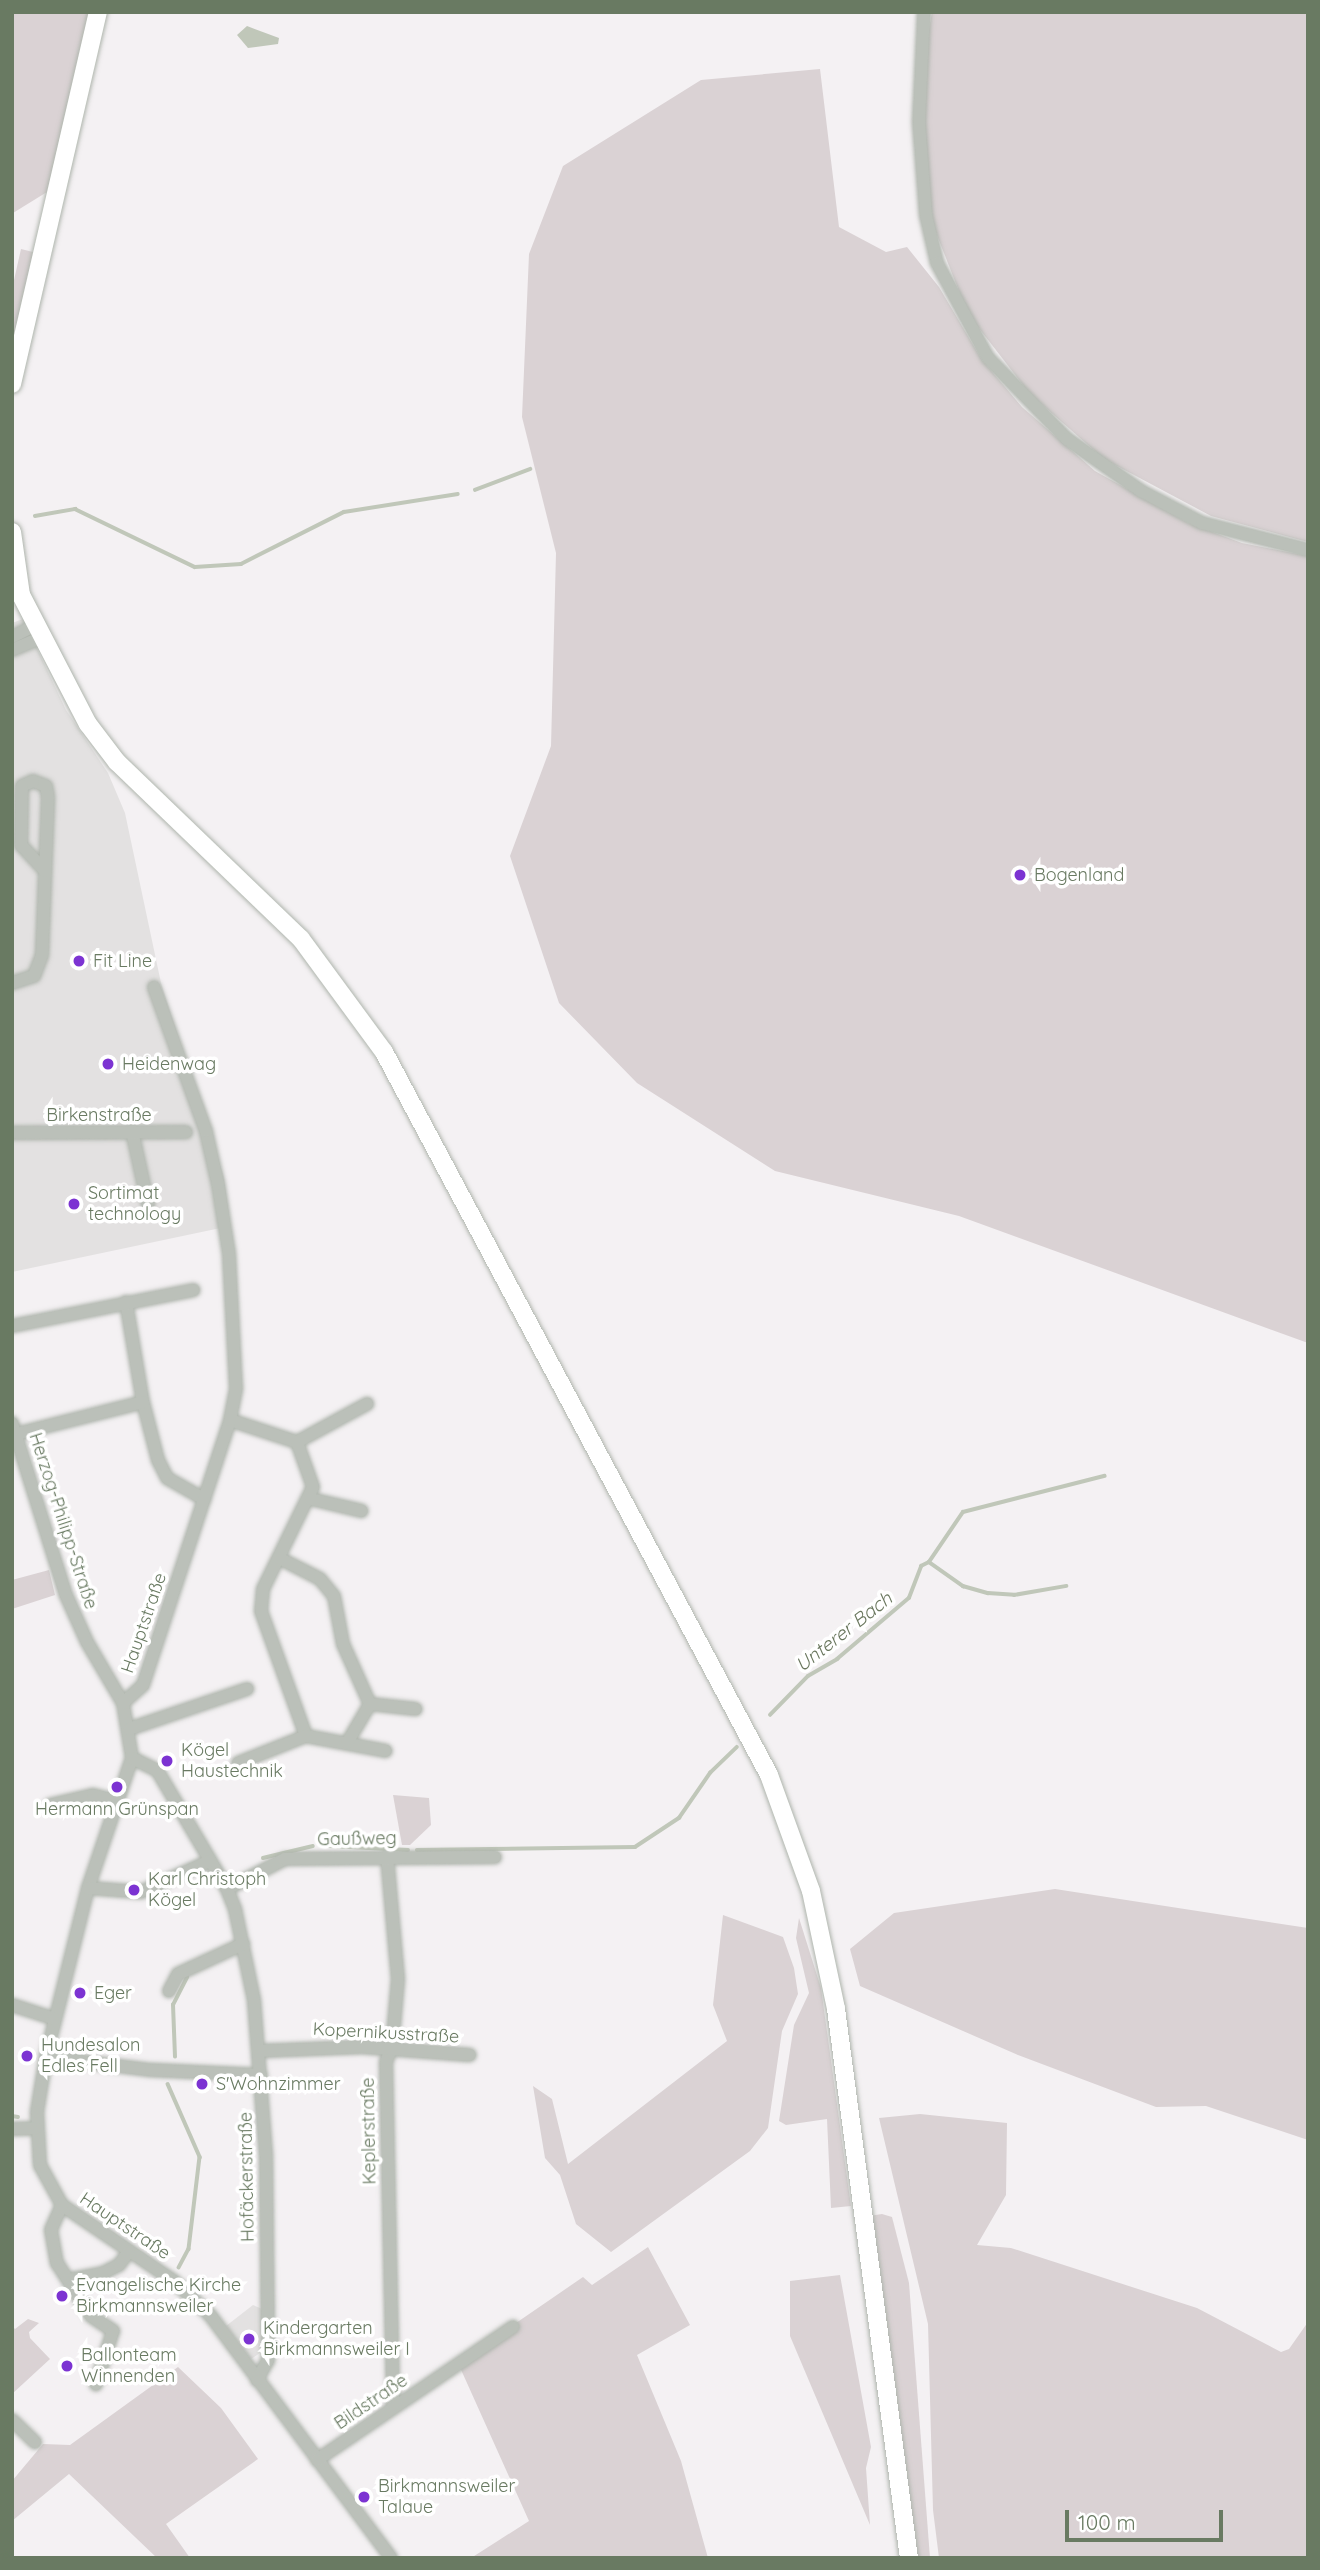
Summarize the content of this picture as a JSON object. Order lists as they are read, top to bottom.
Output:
{
  "streets": {
    "street": [
      "Birkenstraße",
      "Herzog-Philipp-Straße",
      "Hauptstraße",
      "Gaußweg",
      "Kopernikusstraße",
      "Keplerstraße",
      "Hofäckerstraße",
      "Bildstraße"
    ]
  },
  "crossings": [
    ["Herzog-Philipp-Straße", "Hauptstraße"],
    ["Hauptstraße", "Hofäckerstraße"],
    ["Hauptstraße", "Bildstraße"],
    ["Gaußweg", "Keplerstraße"],
    ["Gaußweg", "Hofäckerstraße"],
    ["Kopernikusstraße", "Keplerstraße"],
    ["Kopernikusstraße", "Hofäckerstraße"],
    ["Keplerstraße", "Bildstraße"]
  ],
  "water": ["Unterer Bach"],
  "places": [
    "Bogenland",
    "Fit Line",
    "Heidenwag",
    "Sortimat technology",
    "Kögel Haustechnik",
    "Hermann Grünspan",
    "Karl Christoph Kögel",
    "Eger",
    "Hundesalon Edles Fell",
    "S'Wohnzimmer",
    "Evangelische Kirche Birkmannsweiler",
    "Kindergarten Birkmannsweiler I",
    "Ballonteam Winnenden",
    "Birkmannsweiler Talaue"
  ],
  "scale_bar": "100 m"
}
